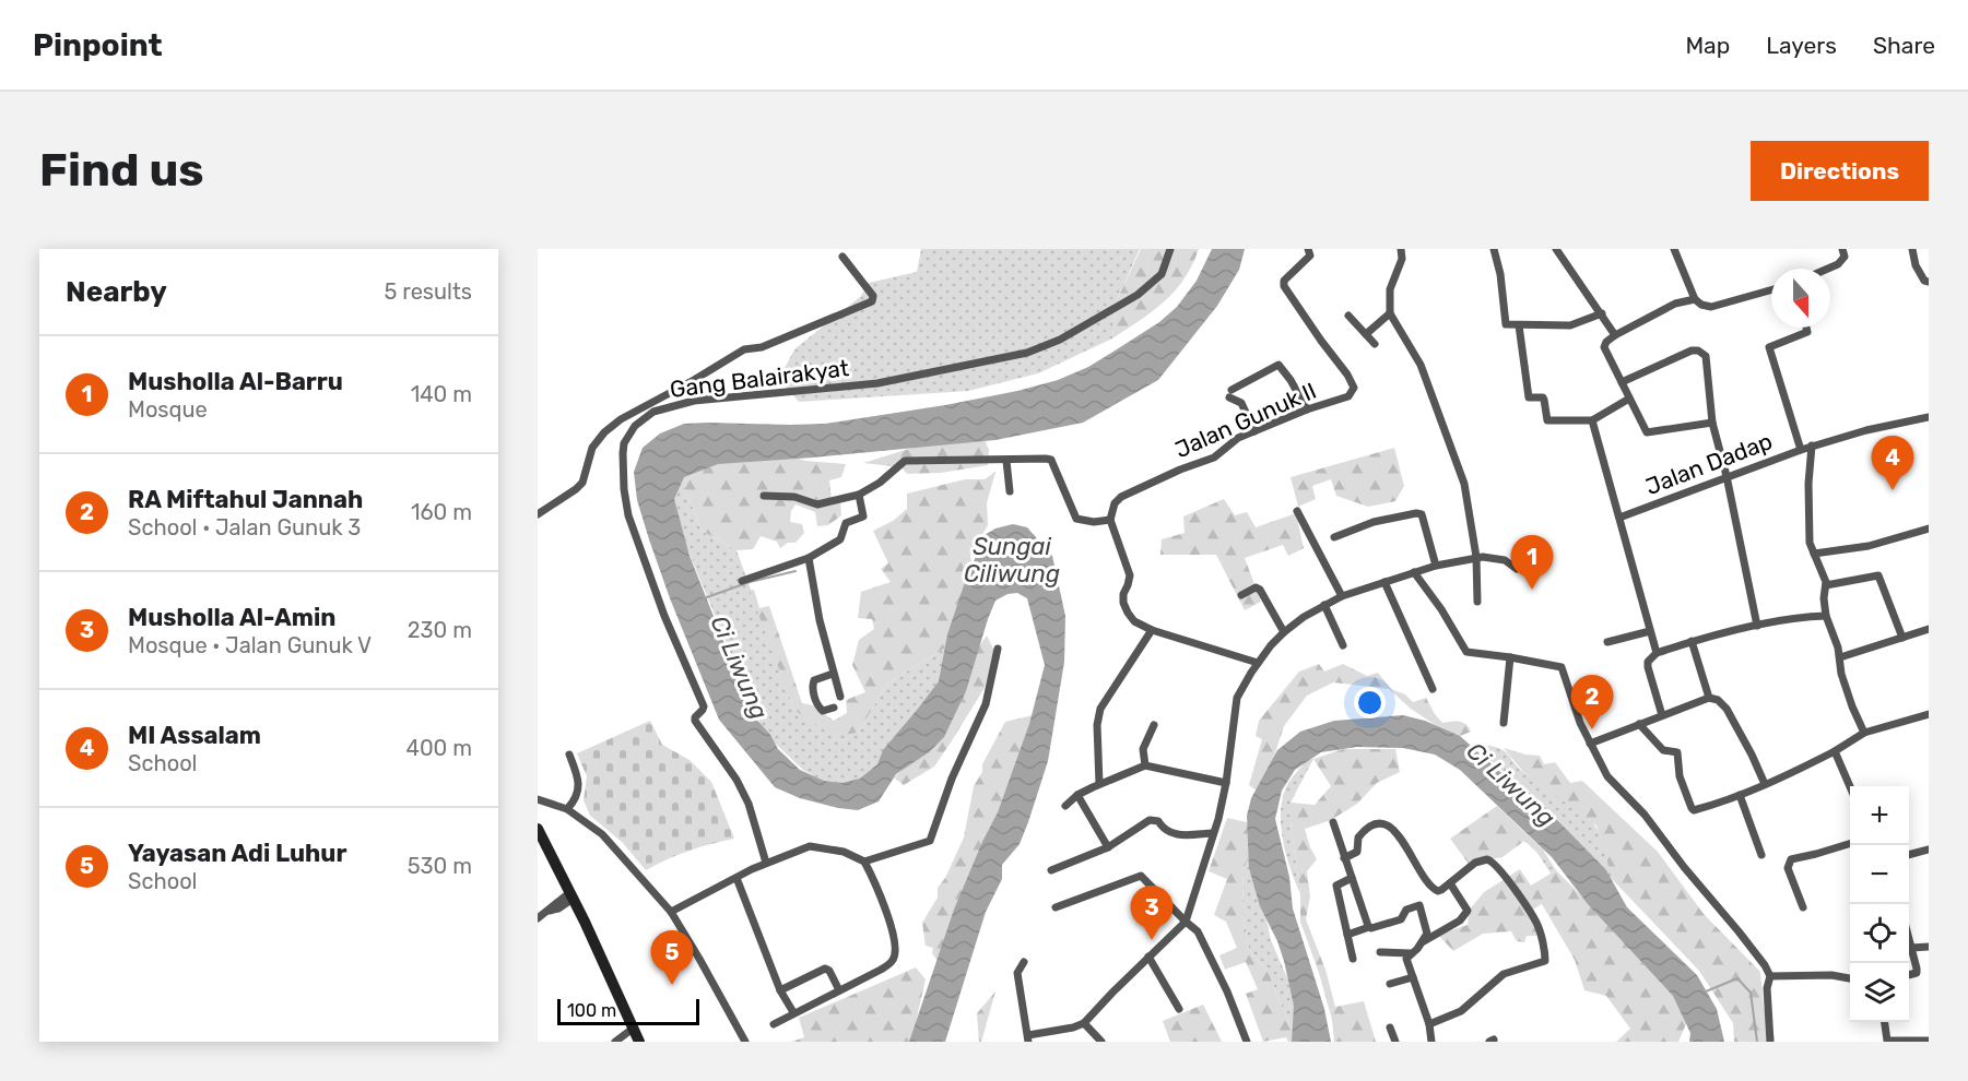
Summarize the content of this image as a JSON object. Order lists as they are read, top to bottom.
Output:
{
  "streets": {
    "street": ["Gang Balairakyat", "Jalan Gunuk II", "Jalan Dadap"]
  },
  "water": ["Sungai Ciliwung", "Ci Liwung"],
  "scale_bar": "100 m",
  "north": "bottom",
  "page": {
    "header": "Pinpoint",
    "nav": ["Map", "Layers", "Share"],
    "buttons": "Directions",
    "title": "Find us",
    "heading": ["Nearby", "5 results"],
    "list": [
      {
        "mark": "1",
        "name": "Musholla Al-Barru",
        "note": "Mosque",
        "value": "140 m"
      },
      {
        "mark": "2",
        "name": "RA Miftahul Jannah",
        "note": "School · Jalan Gunuk 3",
        "value": "160 m"
      },
      {
        "mark": "3",
        "name": "Musholla Al-Amin",
        "note": "Mosque · Jalan Gunuk V",
        "value": "230 m"
      },
      {
        "mark": "4",
        "name": "MI Assalam",
        "note": "School",
        "value": "400 m"
      },
      {
        "mark": "5",
        "name": "Yayasan Adi Luhur",
        "note": "School",
        "value": "530 m"
      }
    ],
    "pins": [
      "4",
      "1",
      "2",
      "3",
      "5"
    ],
    "map_buttons": ["+", "−"],
    "scale": "100 m"
  }
}
